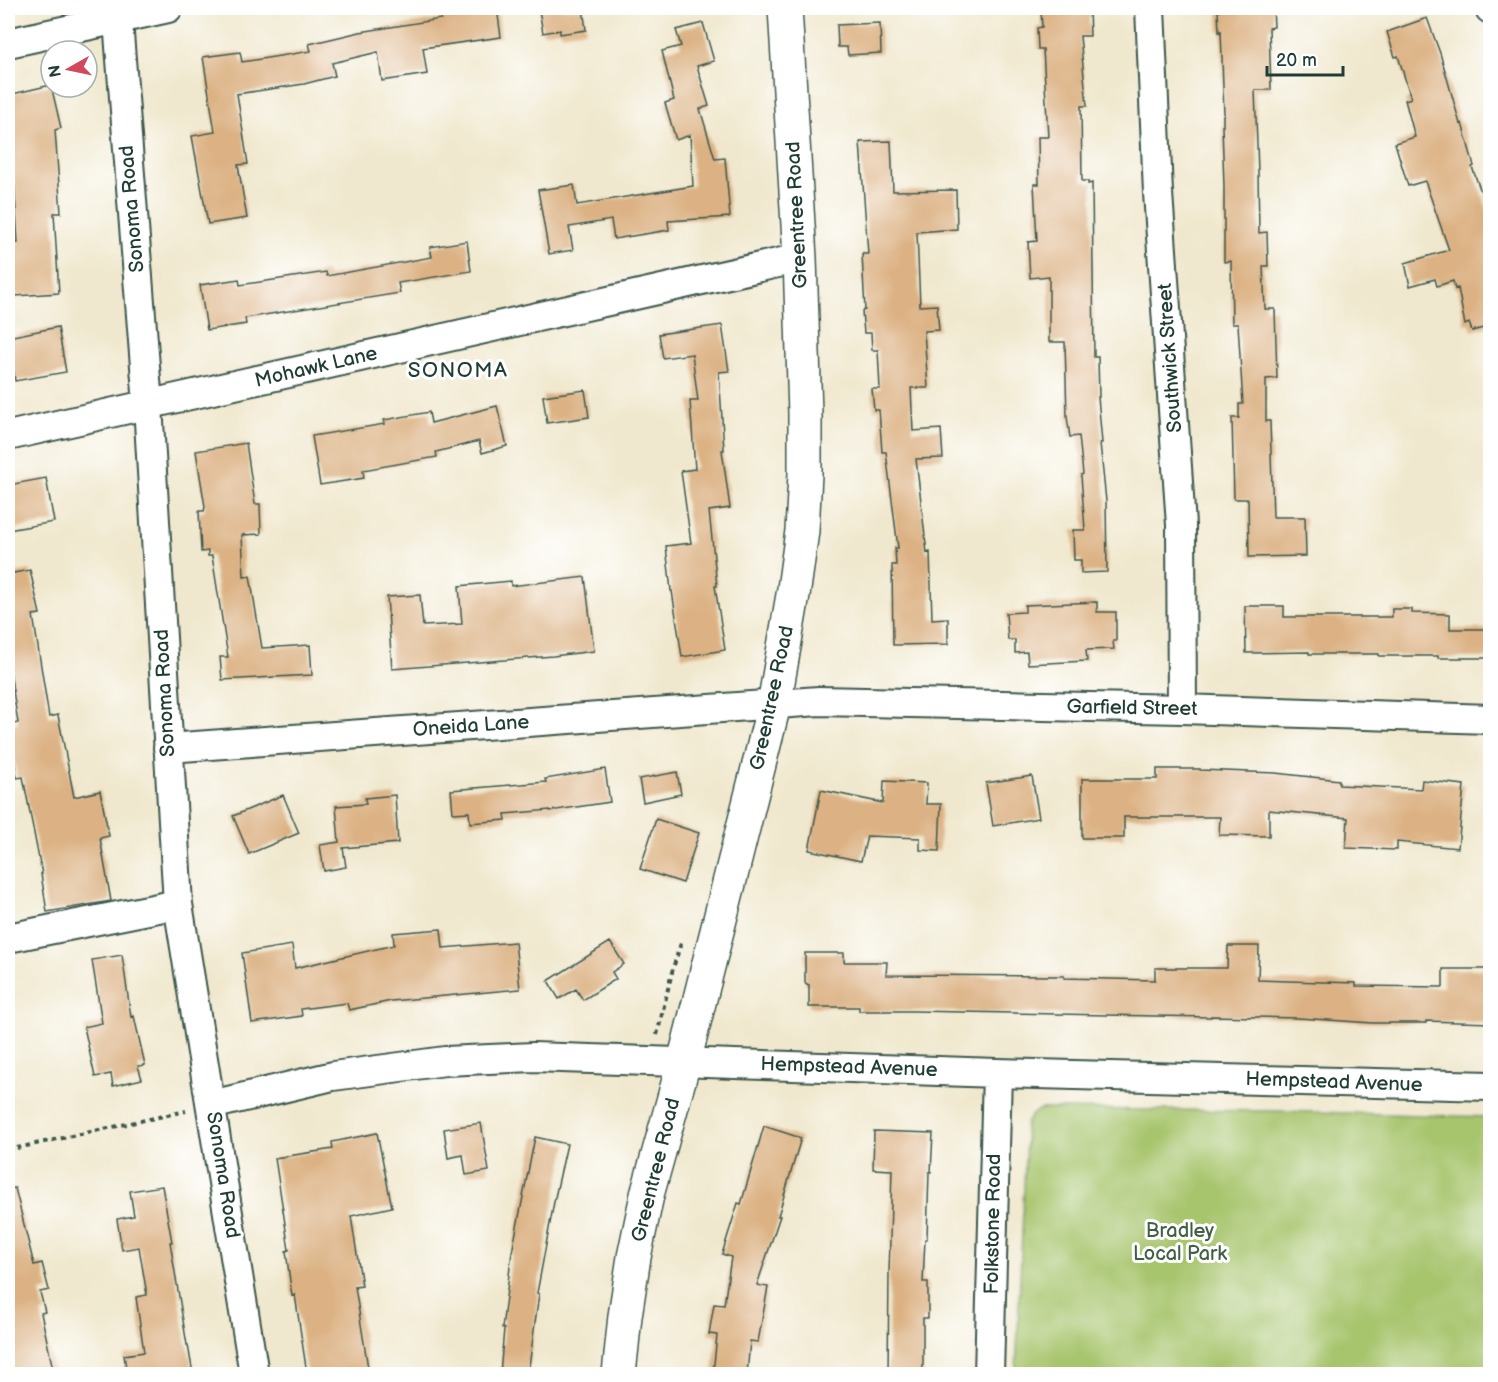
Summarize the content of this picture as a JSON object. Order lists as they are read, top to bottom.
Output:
{
  "streets": {
    "street": [
      "Sonoma Road",
      "Greentree Road",
      "Southwick Street",
      "Mohawk Lane",
      "Garfield Street",
      "Oneida Lane",
      "Hempstead Avenue",
      "Folkstone Road"
    ]
  },
  "crossings": [
    ["Sonoma Road", "Mohawk Lane"],
    ["Sonoma Road", "Oneida Lane"],
    ["Sonoma Road", "Hempstead Avenue"],
    ["Greentree Road", "Mohawk Lane"],
    ["Greentree Road", "Garfield Street"],
    ["Greentree Road", "Oneida Lane"],
    ["Greentree Road", "Hempstead Avenue"],
    ["Southwick Street", "Garfield Street"],
    ["Garfield Street", "Oneida Lane"],
    ["Hempstead Avenue", "Folkstone Road"]
  ],
  "districts": ["SONOMA"],
  "parks": ["Bradley Local Park"],
  "scale_bar": "20 m",
  "north": "left"
}
